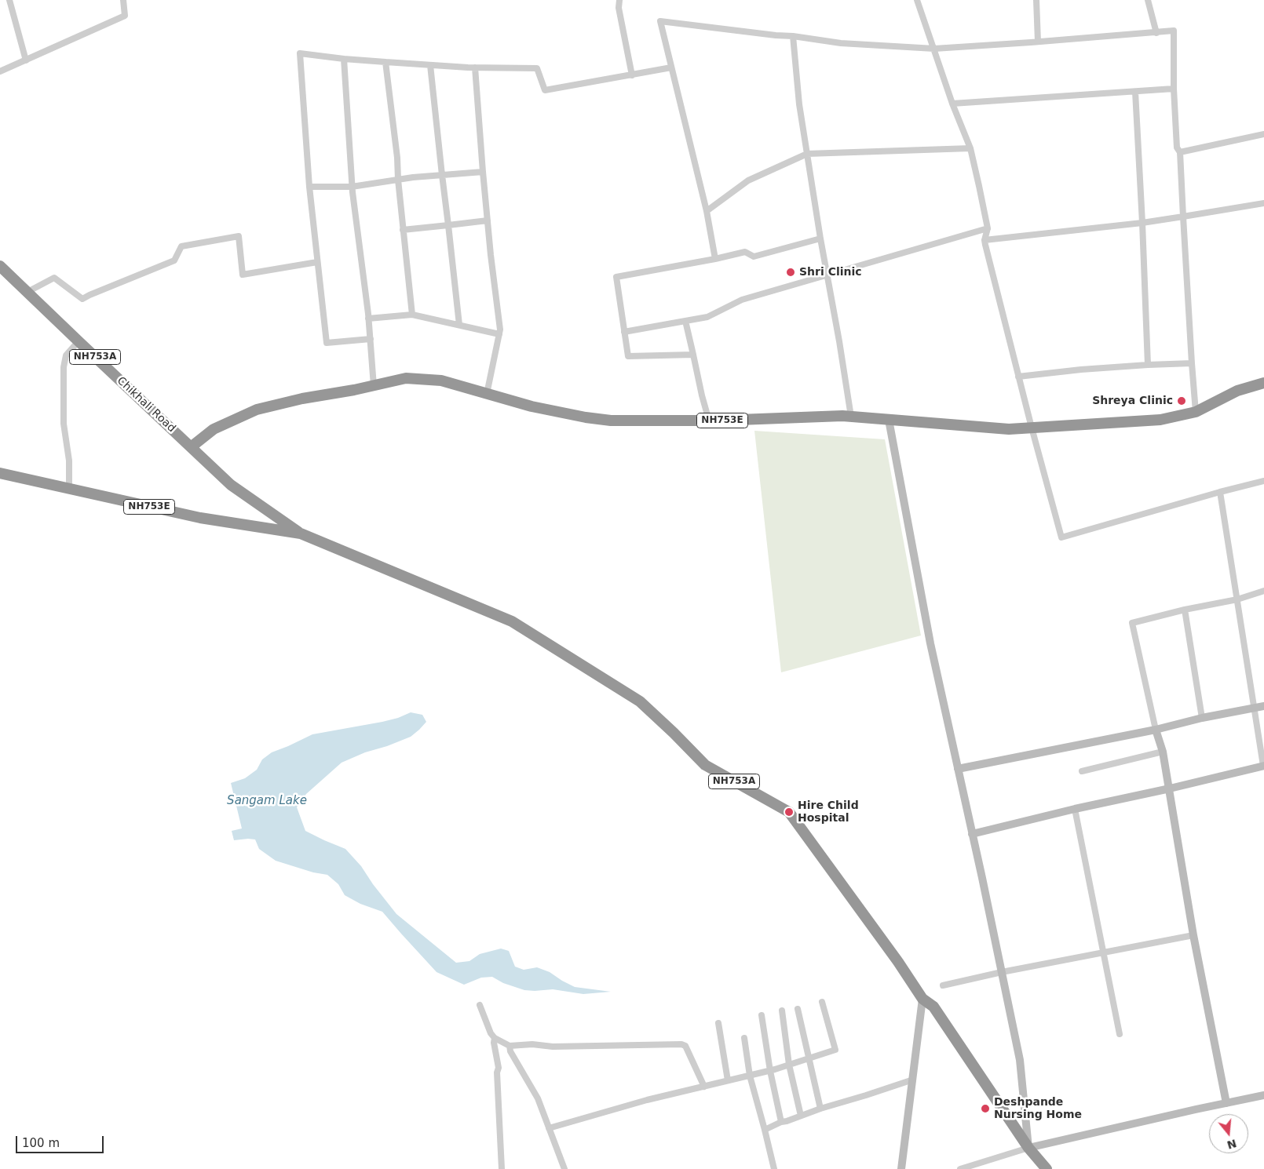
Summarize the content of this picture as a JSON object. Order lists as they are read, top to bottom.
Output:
{
  "streets": {
    "highway": ["NH753A", "Chikhali Road", "NH753E"]
  },
  "crossings": [
    ["NH753A", "Chikhali Road"],
    ["NH753A", "NH753E"],
    ["Chikhali Road", "NH753E"]
  ],
  "water": ["Sangam Lake"],
  "places": [
    "Shri Clinic",
    "Shreya Clinic",
    "Hire Child Hospital",
    "Deshpande Nursing Home"
  ],
  "scale_bar": "100 m",
  "north": "bottom"
}
